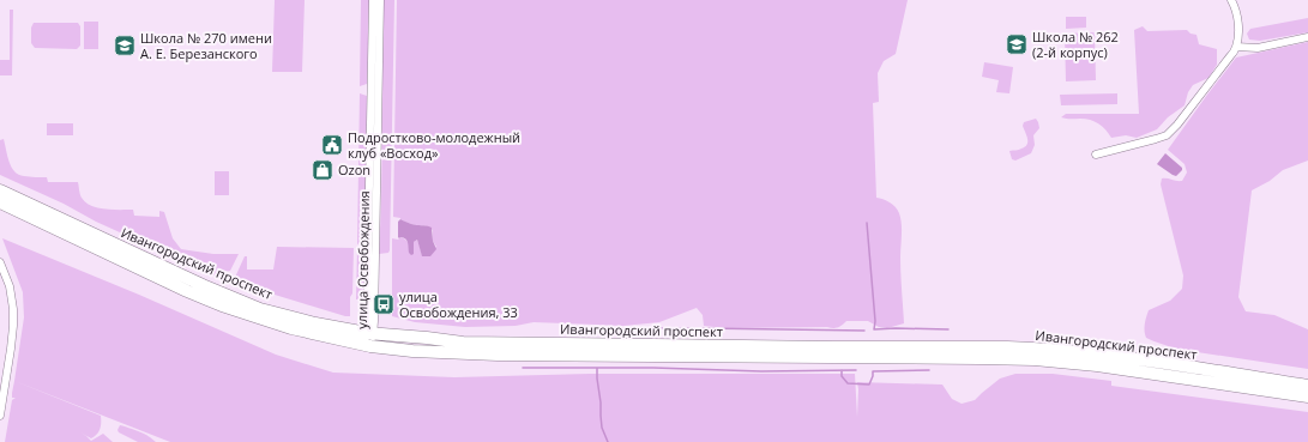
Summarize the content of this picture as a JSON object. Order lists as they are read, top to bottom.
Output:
{
  "streets": {
    "highway": ["Ивангородский проспект"],
    "street": ["улица Освобождения"]
  },
  "crossings": [
    ["улица Освобождения", "Ивангородский проспект"]
  ],
  "places": {
    "school or university": ["Школа № 262 (2-й корпус)", "Школа № 270 имени А. Е. Березанского"],
    "public building": ["Подростково-молодежный клуб «Восход»"],
    "shop": ["Ozon"],
    "bus stop": ["улица Освобождения, 33"]
  }
}
